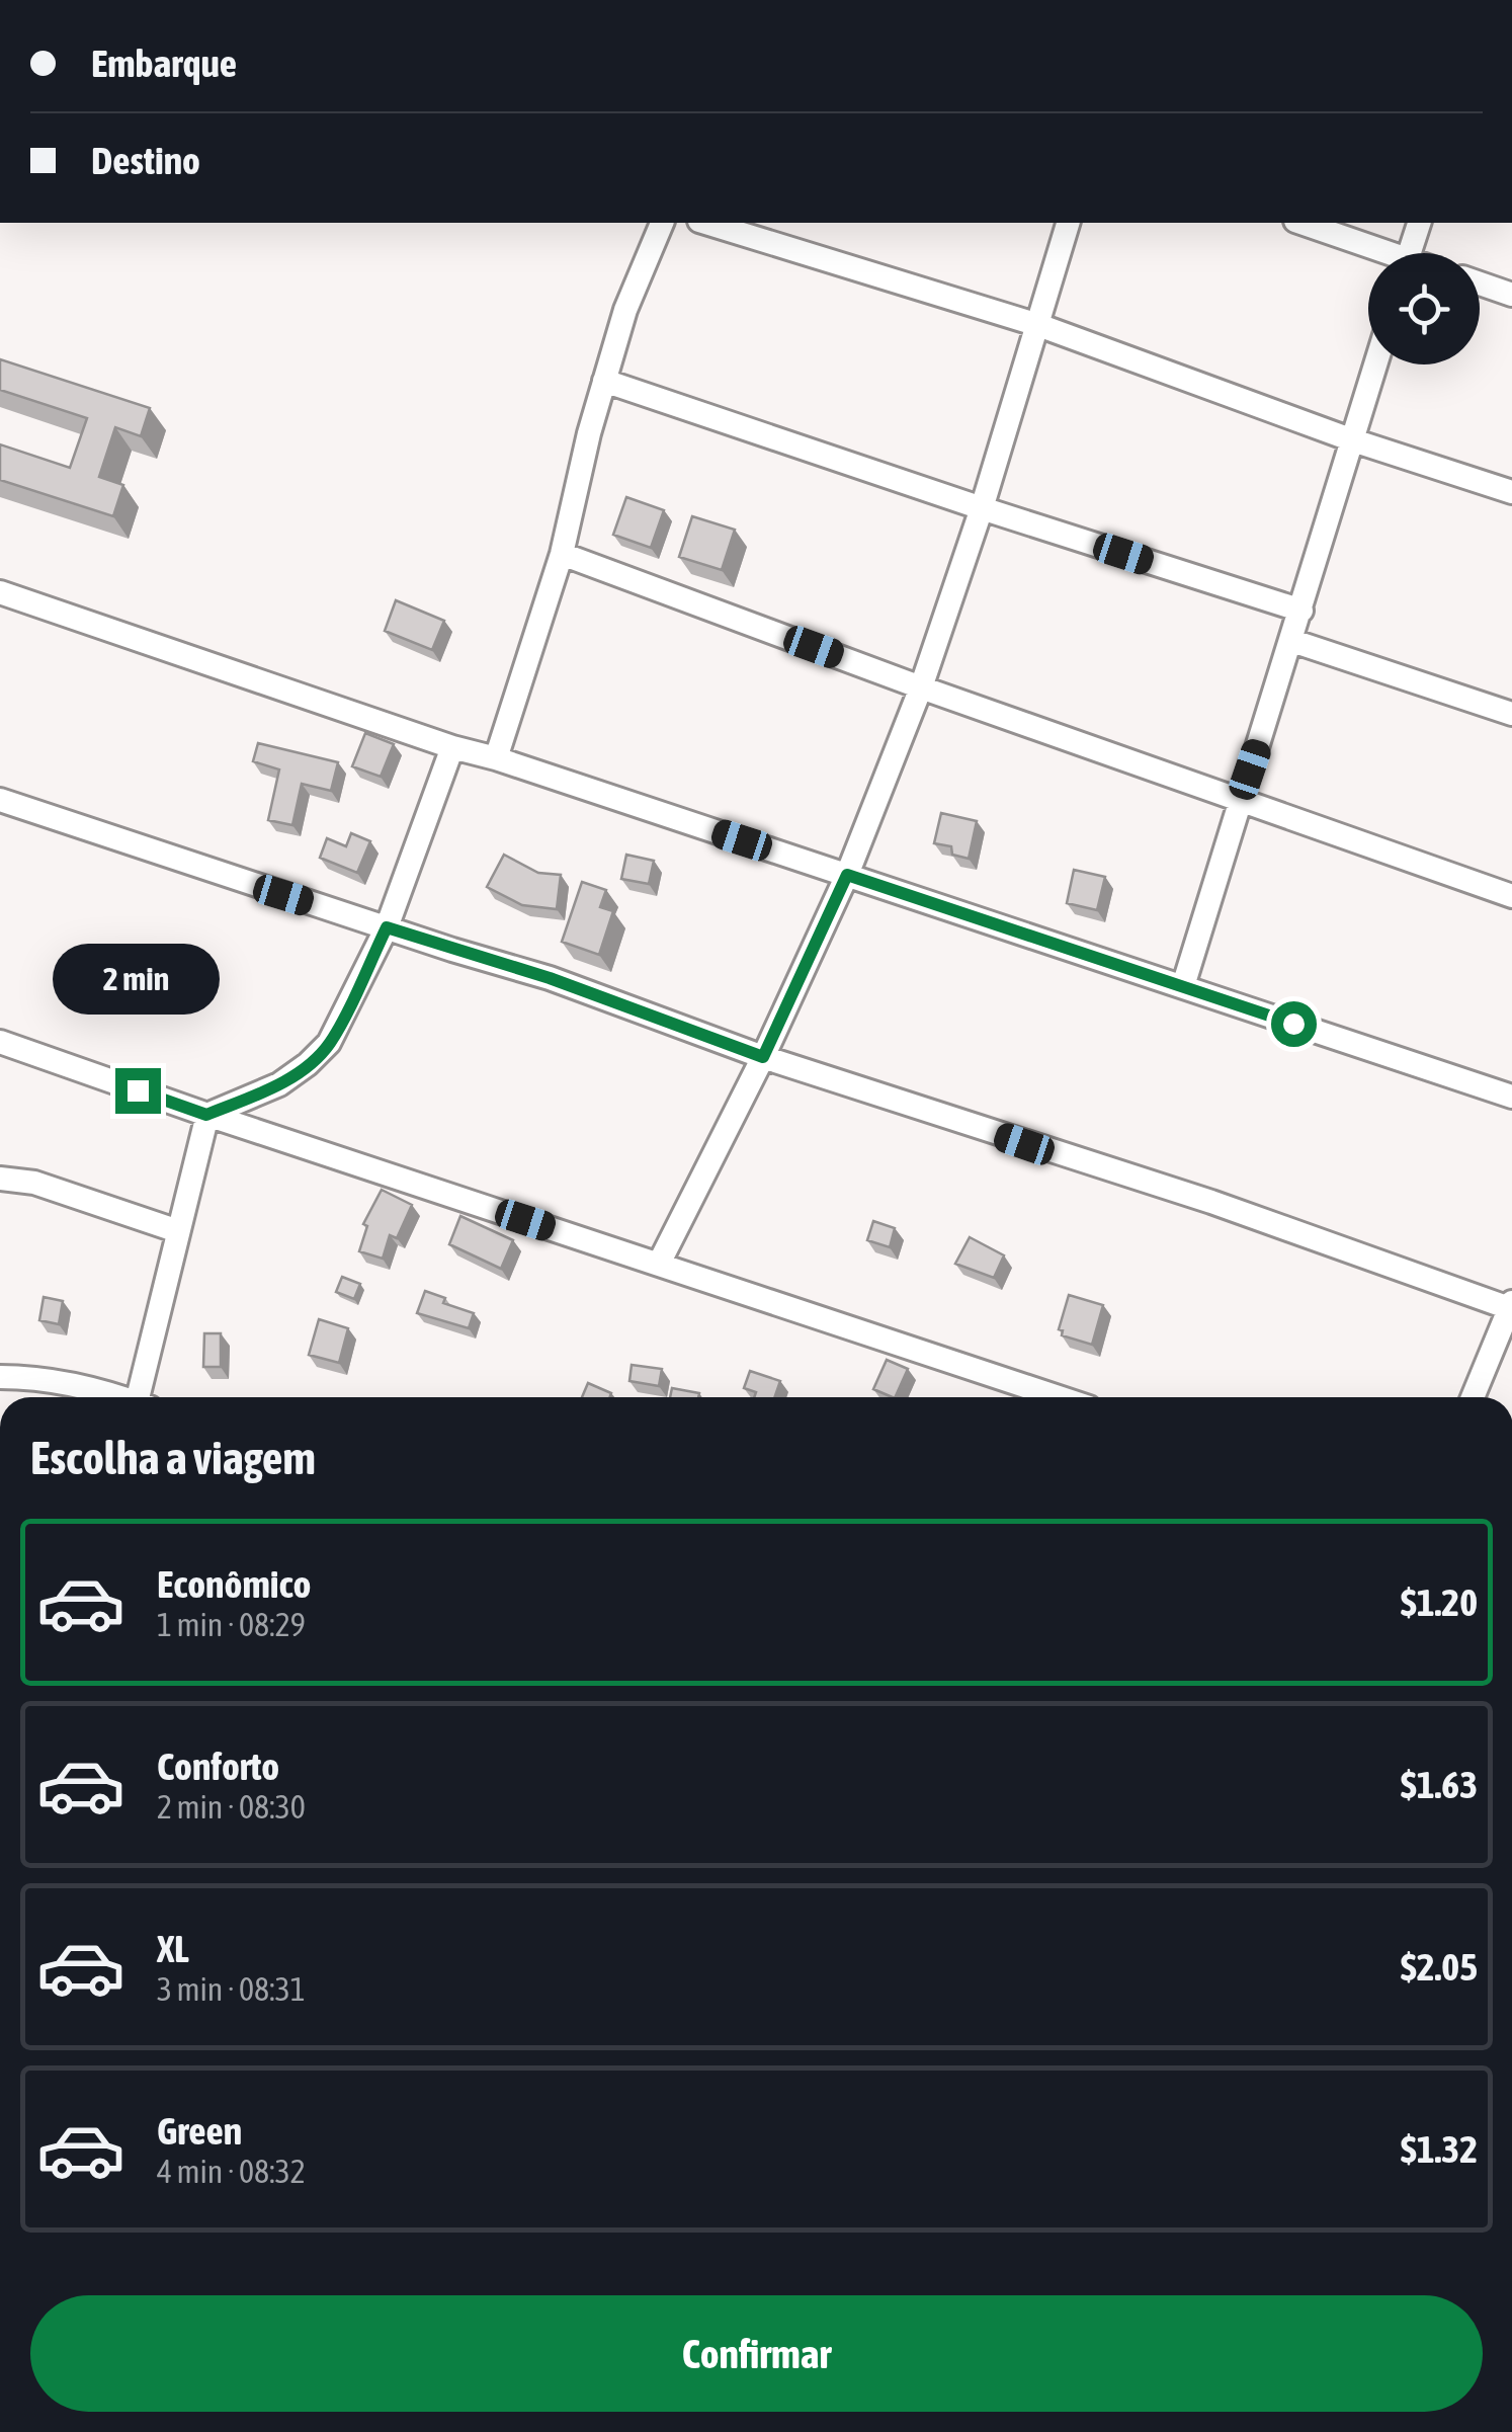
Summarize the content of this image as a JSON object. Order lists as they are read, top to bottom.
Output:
{
  "page": {
    "banner": ["Embarque", "Destino"],
    "bubble": "2 min",
    "heading": "Escolha a viagem",
    "list": [
      {
        "name": "Econômico",
        "note": "1 min · 08:29",
        "value": "$1.20"
      },
      {
        "name": "Conforto",
        "note": "2 min · 08:30",
        "value": "$1.63"
      },
      {
        "name": "XL",
        "note": "3 min · 08:31",
        "value": "$2.05"
      },
      {
        "name": "Green",
        "note": "4 min · 08:32",
        "value": "$1.32"
      }
    ],
    "buttons": "Confirmar"
  }
}
